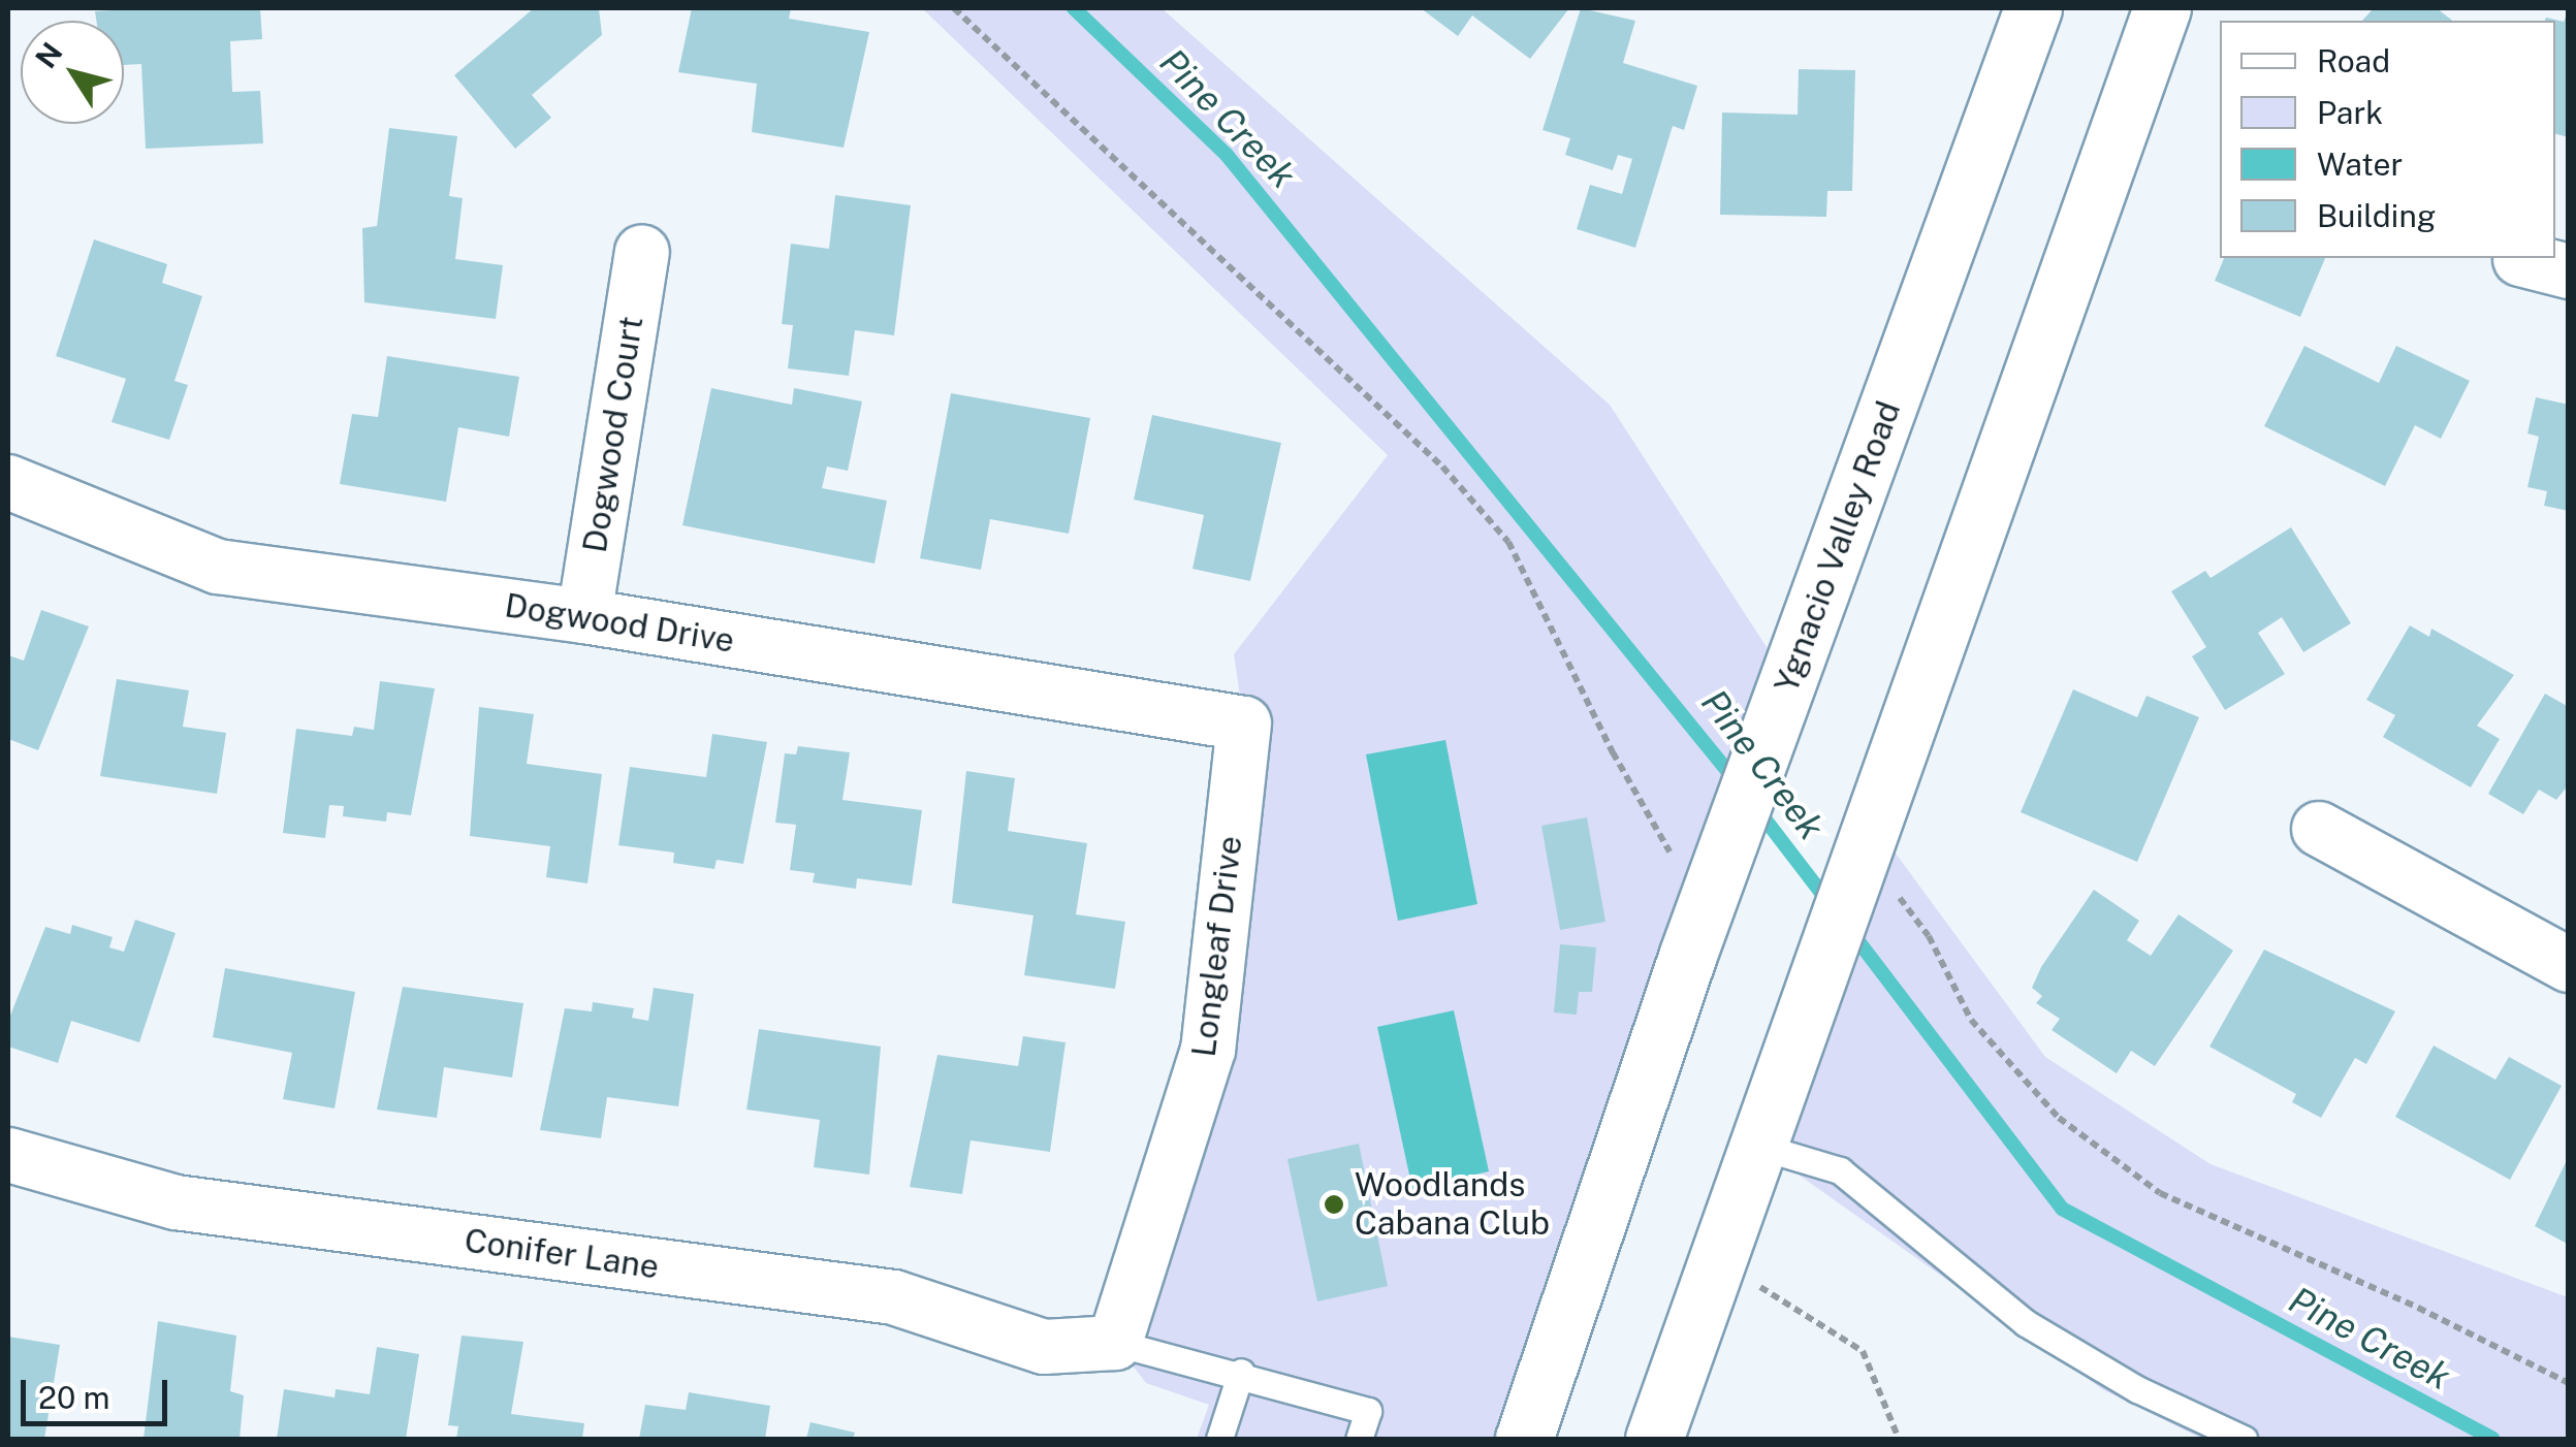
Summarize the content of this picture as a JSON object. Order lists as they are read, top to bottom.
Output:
{
  "streets": {
    "highway": ["Ygnacio Valley Road"],
    "street": [
      "Dogwood Court",
      "Dogwood Drive",
      "Longleaf Drive",
      "Conifer Lane"
    ]
  },
  "crossings": [
    ["Dogwood Court", "Dogwood Drive"],
    ["Dogwood Drive", "Longleaf Drive"],
    ["Longleaf Drive", "Conifer Lane"]
  ],
  "water": ["Pine Creek"],
  "places": ["Woodlands Cabana Club"],
  "legend": [
    "Road",
    "Park",
    "Water",
    "Building"
  ],
  "scale_bar": "20 m",
  "north": "top left"
}
